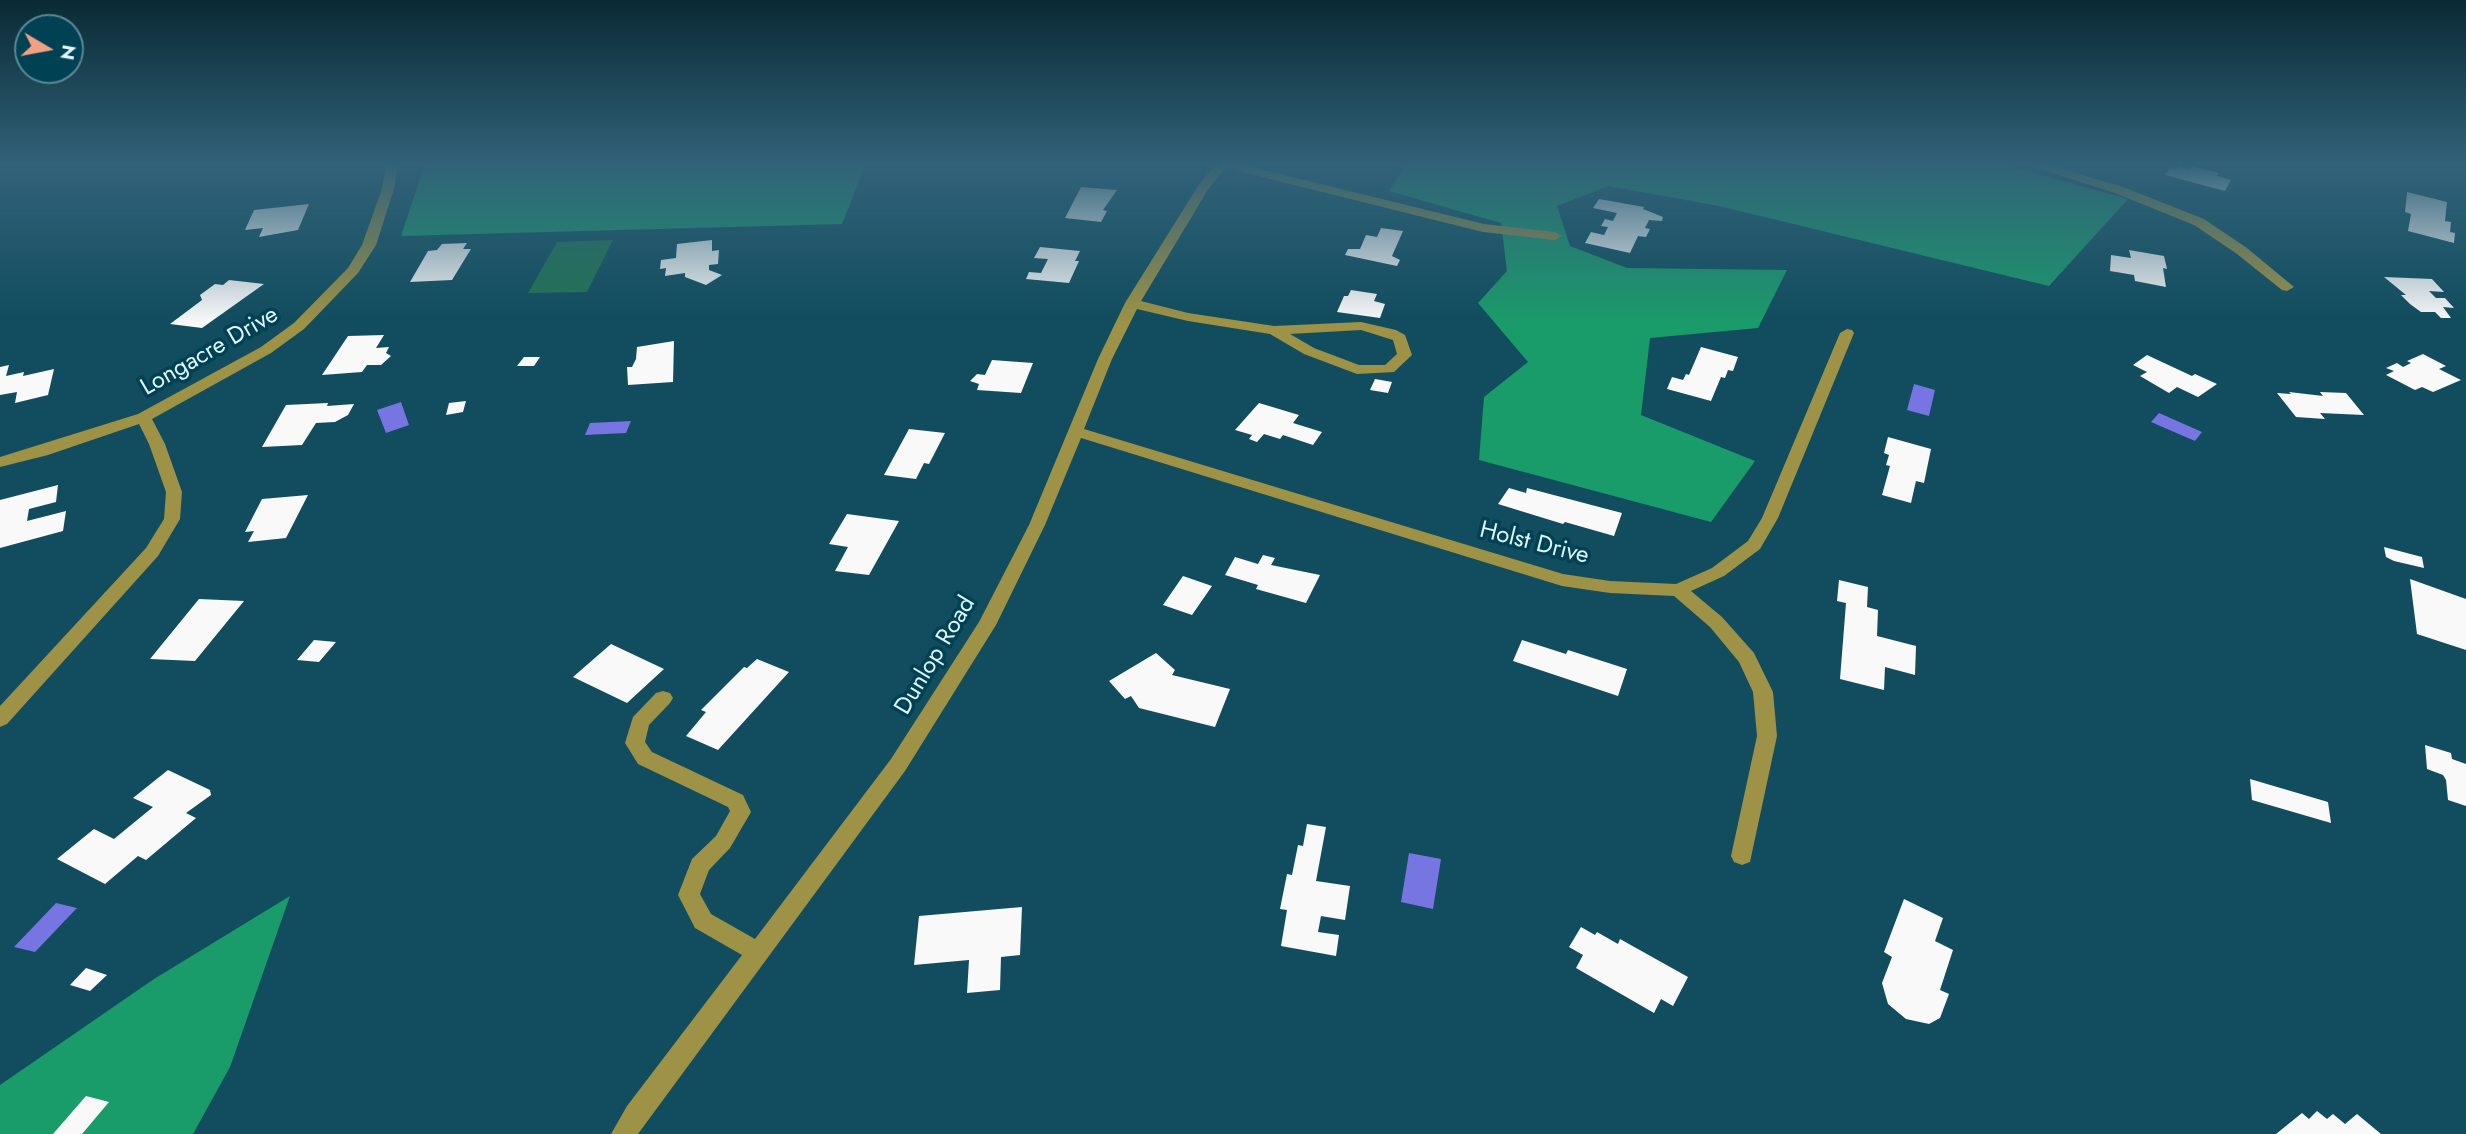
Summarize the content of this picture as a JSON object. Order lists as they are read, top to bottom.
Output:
{
  "streets": {
    "street": ["Longacre Drive", "Holst Drive", "Dunlop Road"]
  },
  "crossings": [
    ["Holst Drive", "Dunlop Road"]
  ],
  "north": "right"
}
